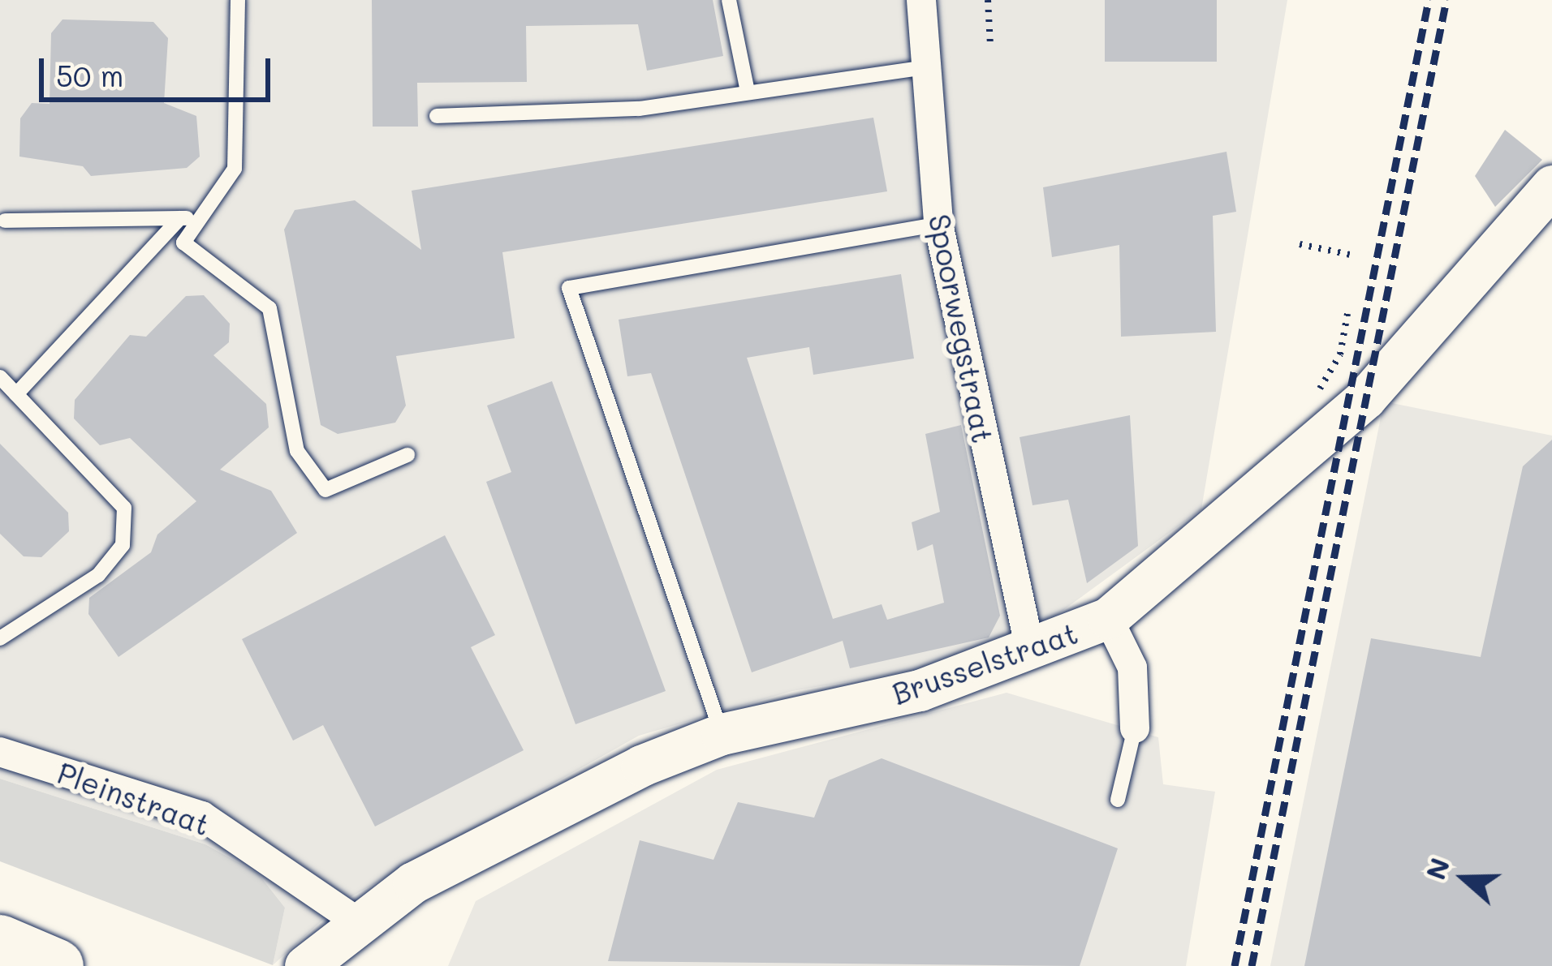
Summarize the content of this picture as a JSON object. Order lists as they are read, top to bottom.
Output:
{
  "streets": {
    "street": ["Spoorwegstraat", "Brusselstraat", "Pleinstraat"]
  },
  "crossings": [
    ["Spoorwegstraat", "Brusselstraat"],
    ["Brusselstraat", "Pleinstraat"]
  ],
  "scale_bar": "50 m",
  "north": "left"
}
